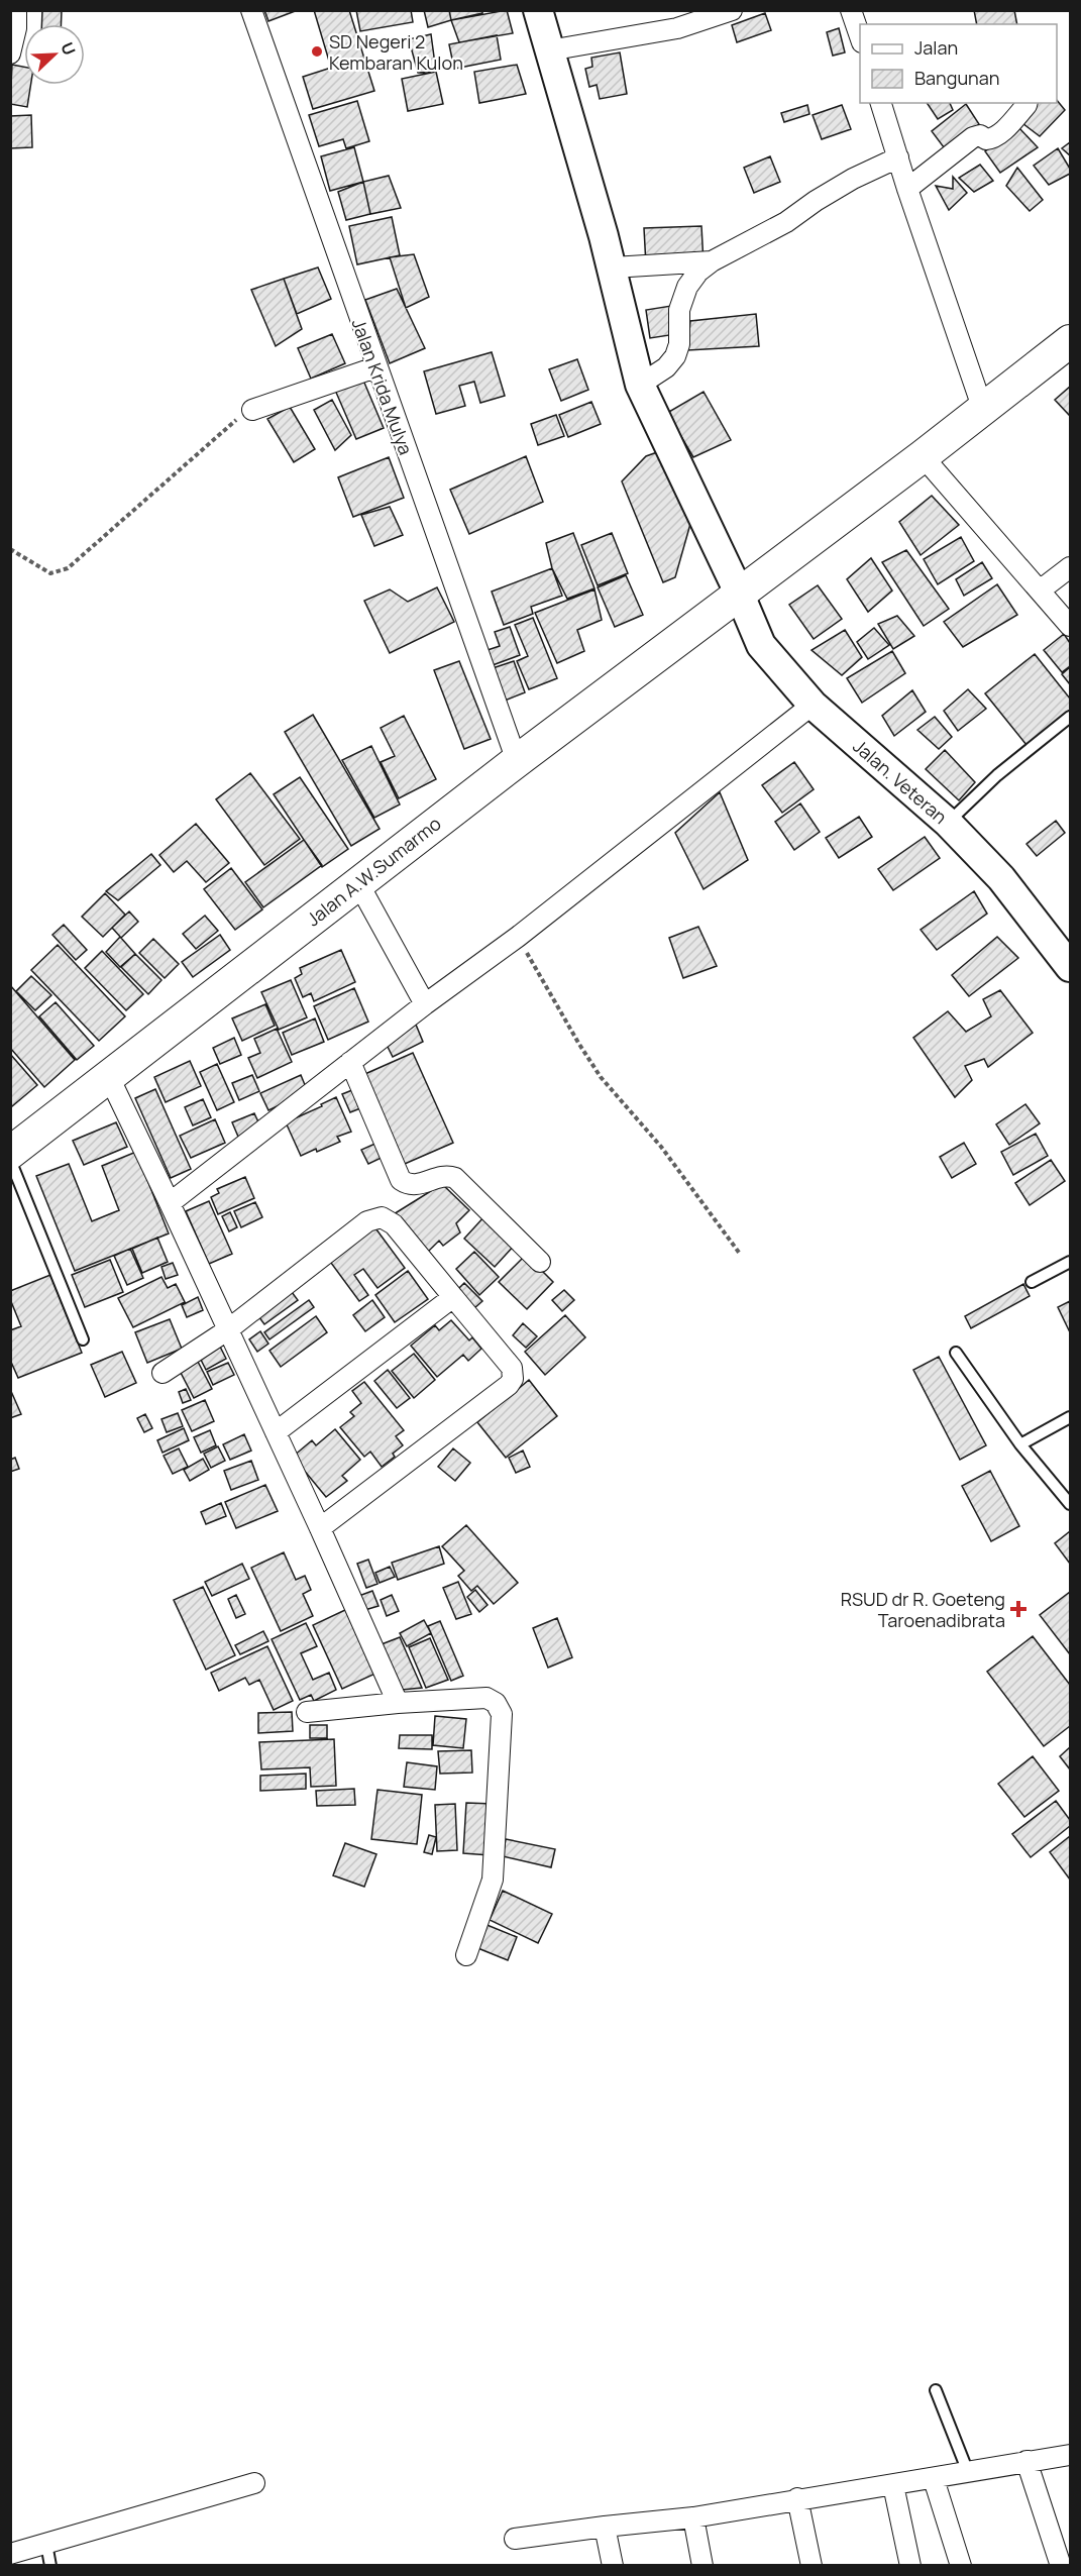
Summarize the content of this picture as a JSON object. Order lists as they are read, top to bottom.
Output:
{
  "streets": {
    "main road": ["Jalan A.W.Sumarmo"],
    "street": ["Jalan Krida Mulya", "Jalan. Veteran"]
  },
  "crossings": [
    ["Jalan Krida Mulya", "Jalan A.W.Sumarmo"],
    ["Jalan. Veteran", "Jalan A.W.Sumarmo"]
  ],
  "places": {
    "other": ["SD Negeri 2 Kembaran Kulon"],
    "health": ["RSUD dr R. Goeteng Taroenadibrata"]
  },
  "legend": ["Jalan", "Bangunan"],
  "north": "top right"
}
